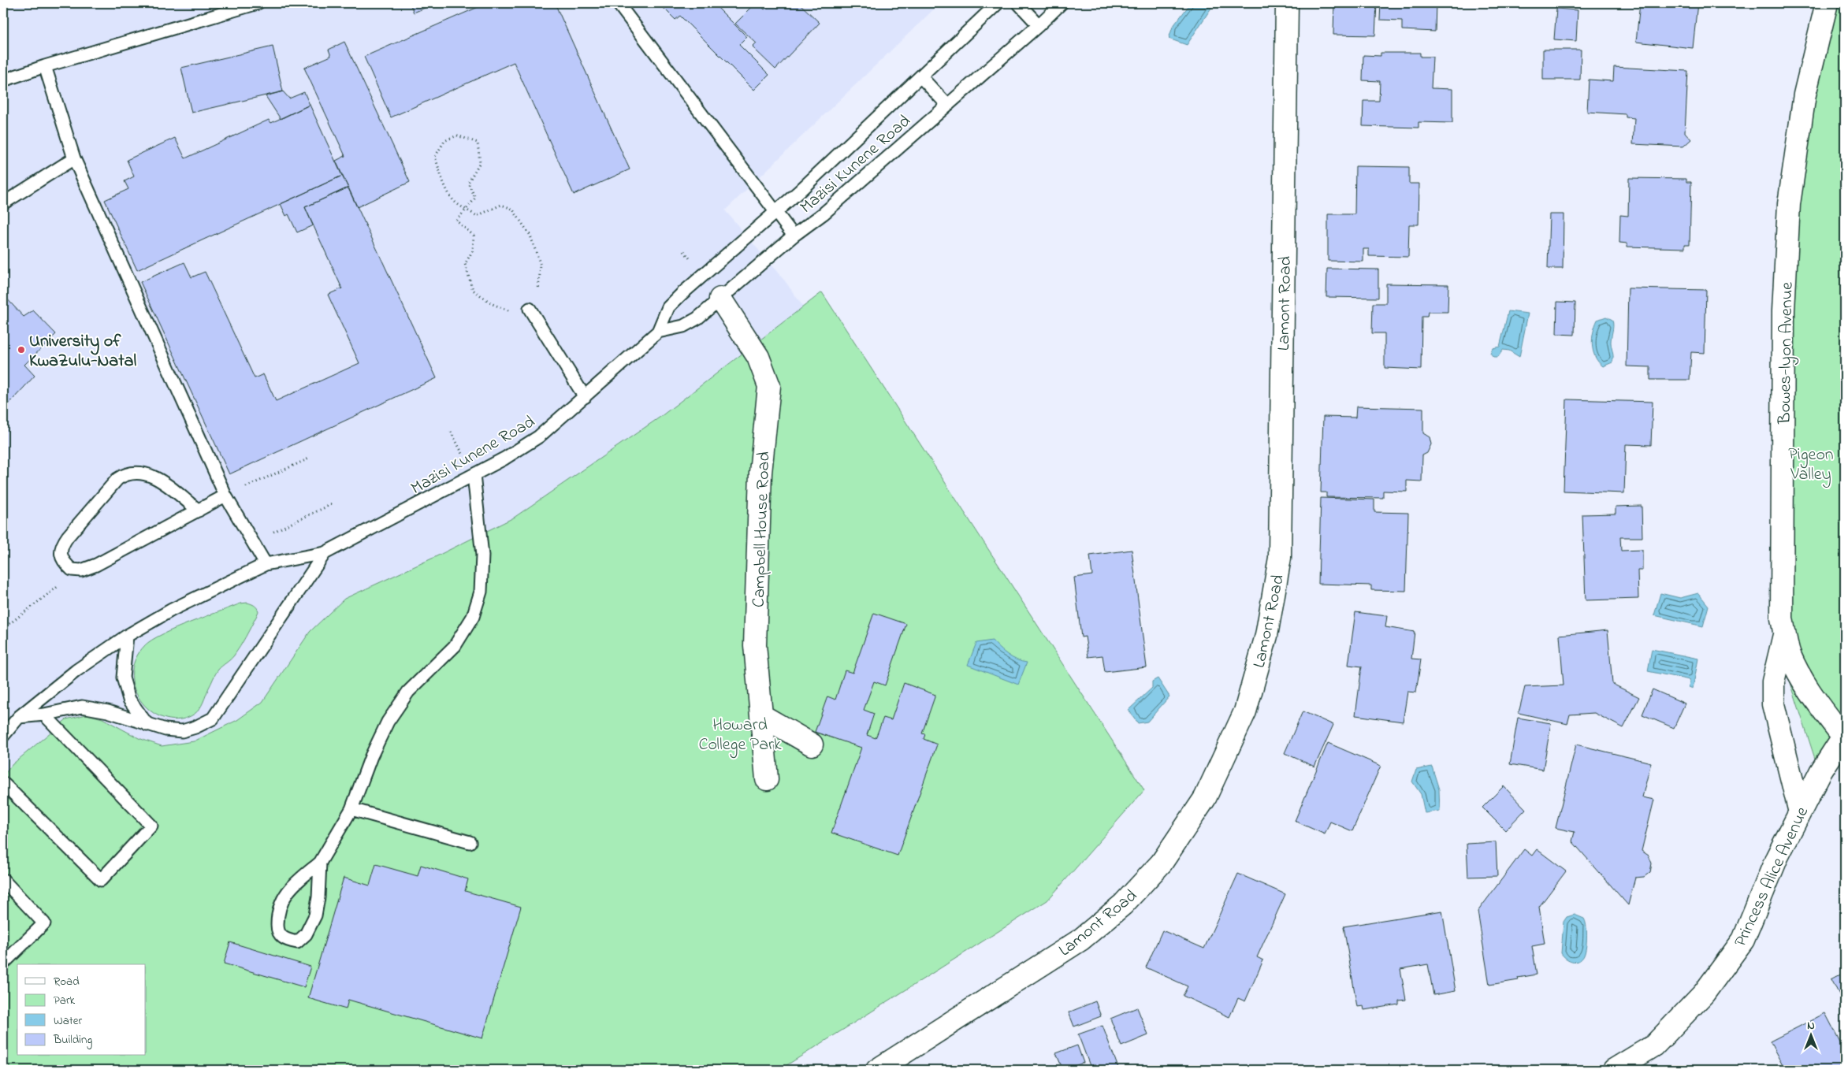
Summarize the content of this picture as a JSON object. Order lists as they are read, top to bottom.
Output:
{
  "streets": {
    "street": [
      "Lamont Road",
      "Bowes-lyon Avenue",
      "Campbell House Road",
      "Princess Alice Avenue"
    ],
    "lane": ["Mazisi Kunene Road"]
  },
  "crossings": [
    ["Mazisi Kunene Road", "Campbell House Road"],
    ["Bowes-lyon Avenue", "Princess Alice Avenue"]
  ],
  "parks": ["Pigeon Valley", "Howard College Park"],
  "places": ["University of KwaZulu-Natal"],
  "legend": [
    "Road",
    "Park",
    "Water",
    "Building"
  ],
  "north": "top"
}
